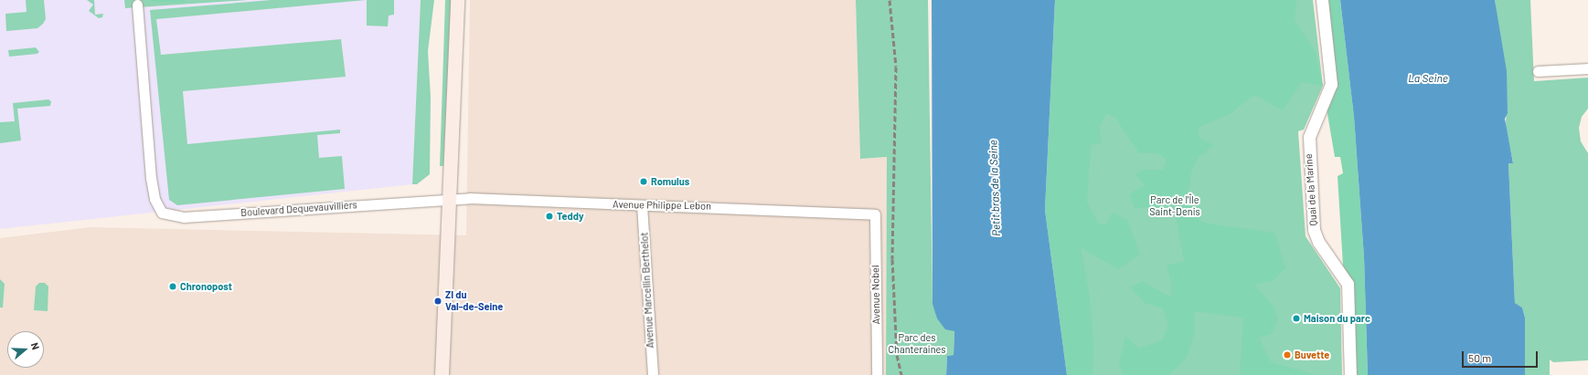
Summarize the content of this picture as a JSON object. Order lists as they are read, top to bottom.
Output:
{
  "streets": {
    "street": [
      "Quai de la Marine",
      "Avenue Philippe Lebon",
      "Boulevard Dequevauvilliers",
      "Avenue Marcellin Berthelot",
      "Avenue Nobel"
    ]
  },
  "crossings": [
    ["Avenue Philippe Lebon", "Boulevard Dequevauvilliers"],
    ["Avenue Philippe Lebon", "Avenue Marcellin Berthelot"],
    ["Avenue Philippe Lebon", "Avenue Nobel"]
  ],
  "water": ["La Seine", "Petit bras de la Seine"],
  "parks": ["Parc de l'Île Saint-Denis", "Parc des Chanteraines"],
  "places": [
    "Romulus",
    "Teddy",
    "Chronopost",
    "ZI du Val-de-Seine",
    "Maison du parc",
    "Buvette"
  ],
  "scale_bar": "50 m",
  "north": "right"
}
